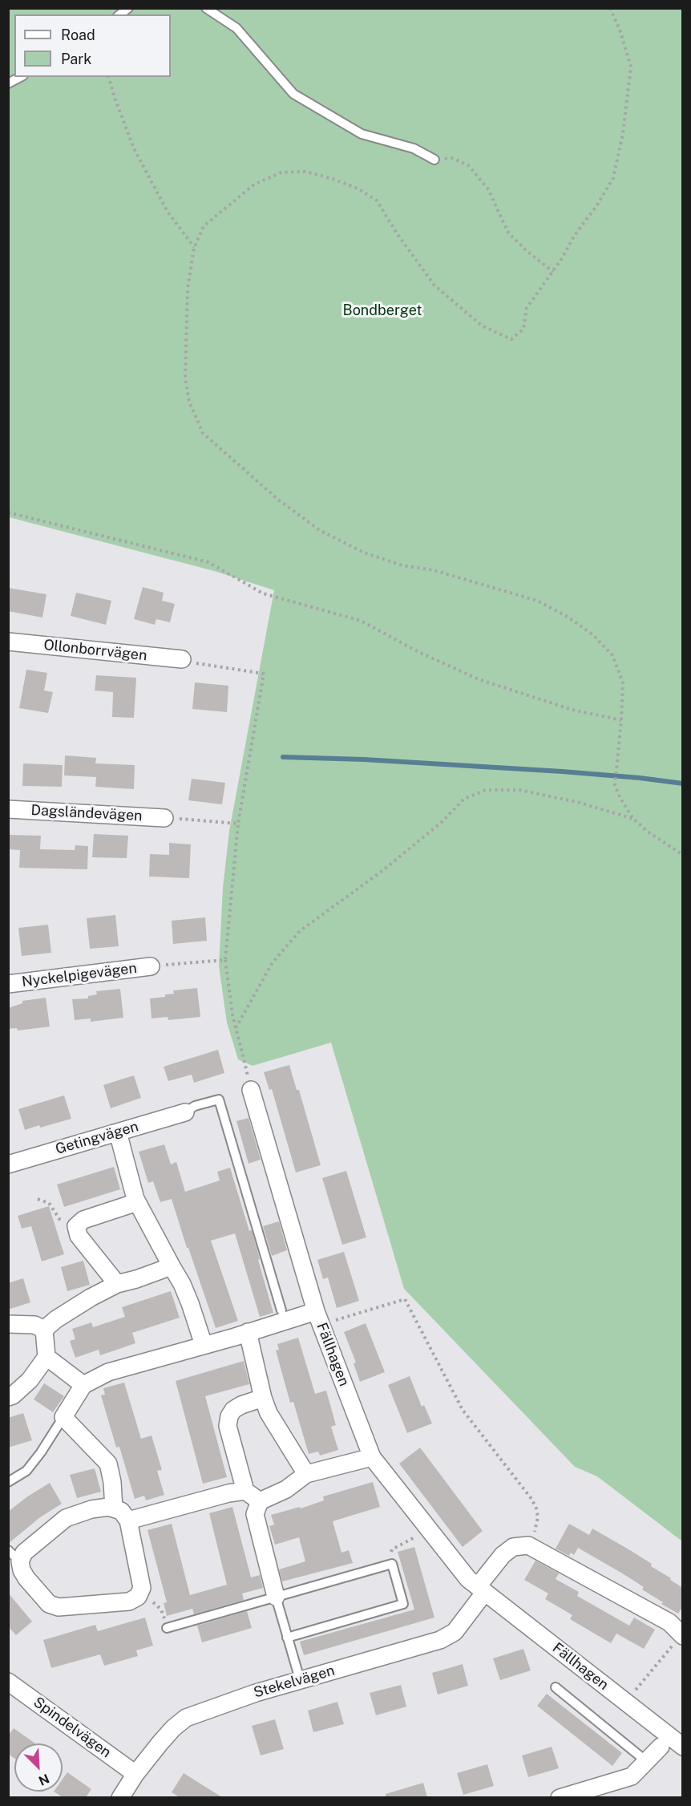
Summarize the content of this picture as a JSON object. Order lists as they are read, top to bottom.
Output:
{
  "streets": {
    "street": [
      "Ollonborrvägen",
      "Dagsländevägen",
      "Nyckelpigevägen",
      "Getingvägen",
      "Fällhagen",
      "Stekelvägen",
      "Spindelvägen"
    ]
  },
  "crossings": [
    ["Fällhagen", "Stekelvägen"],
    ["Stekelvägen", "Spindelvägen"]
  ],
  "parks": ["Bondberget"],
  "legend": ["Road", "Park"],
  "north": "bottom right"
}
